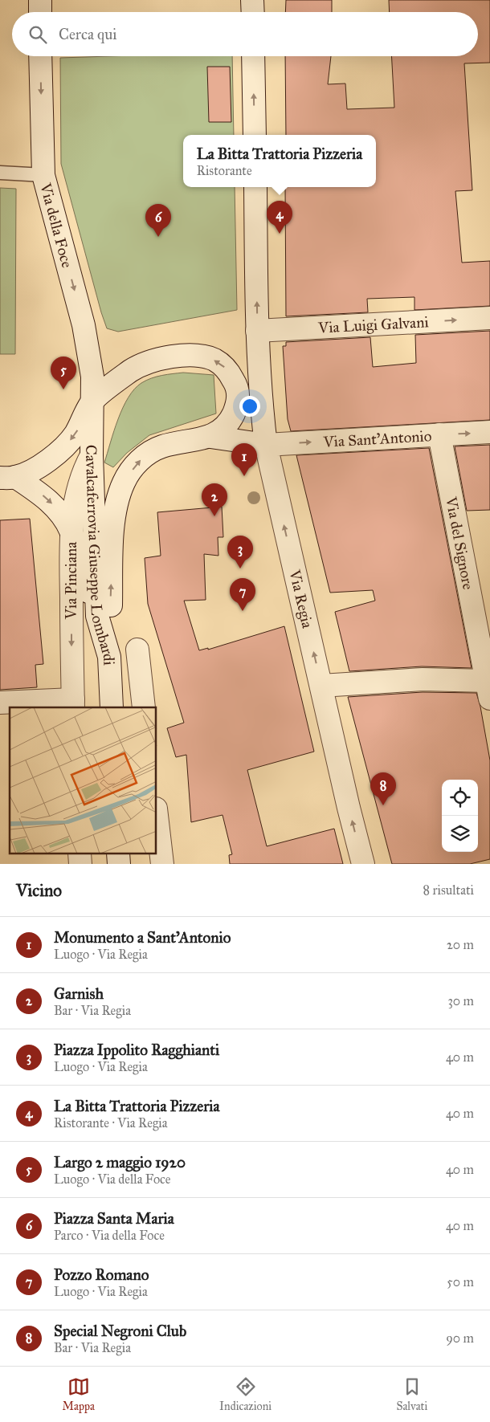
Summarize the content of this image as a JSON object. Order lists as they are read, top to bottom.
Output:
{
  "streets": {
    "street": [
      "Via della Foce",
      "Via Luigi Galvani",
      "Via Sant'Antonio",
      "Via del Signore",
      "Cavalcaferrovia Giuseppe Lombardi",
      "Via Pinciana",
      "Via Regia"
    ]
  },
  "crossings": [
    ["Via della Foce", "Cavalcaferrovia Giuseppe Lombardi"],
    ["Via Luigi Galvani", "Via Regia"],
    ["Via Sant'Antonio", "Via del Signore"],
    ["Via Sant'Antonio", "Via Regia"],
    ["Cavalcaferrovia Giuseppe Lombardi", "Via Pinciana"]
  ],
  "one_way": [
    "Via della Foce",
    "Via Luigi Galvani",
    "Via Sant'Antonio",
    "Via Regia"
  ],
  "page": {
    "search": "Cerca qui",
    "popup": ["La Bitta Trattoria Pizzeria", "Ristorante"],
    "pins": [
      "4",
      "6",
      "5",
      "1",
      "2",
      "3",
      "7",
      "8"
    ],
    "heading": ["Vicino", "8 risultati"],
    "list": [
      {
        "mark": "1",
        "name": "Monumento a Sant'Antonio",
        "note": "Luogo · Via Regia",
        "value": "20 m"
      },
      {
        "mark": "2",
        "name": "Garnish",
        "note": "Bar · Via Regia",
        "value": "30 m"
      },
      {
        "mark": "3",
        "name": "Piazza Ippolito Ragghianti",
        "note": "Luogo · Via Regia",
        "value": "40 m"
      },
      {
        "mark": "4",
        "name": "La Bitta Trattoria Pizzeria",
        "note": "Ristorante · Via Regia",
        "value": "40 m"
      },
      {
        "mark": "5",
        "name": "Largo 2 maggio 1920",
        "note": "Luogo · Via della Foce",
        "value": "40 m"
      },
      {
        "mark": "6",
        "name": "Piazza Santa Maria",
        "note": "Parco · Via della Foce",
        "value": "40 m"
      },
      {
        "mark": "7",
        "name": "Pozzo Romano",
        "note": "Luogo · Via Regia",
        "value": "50 m"
      },
      {
        "mark": "8",
        "name": "Special Negroni Club",
        "note": "Bar · Via Regia",
        "value": "90 m"
      }
    ],
    "nav": ["Mappa", "Indicazioni", "Salvati"]
  }
}
